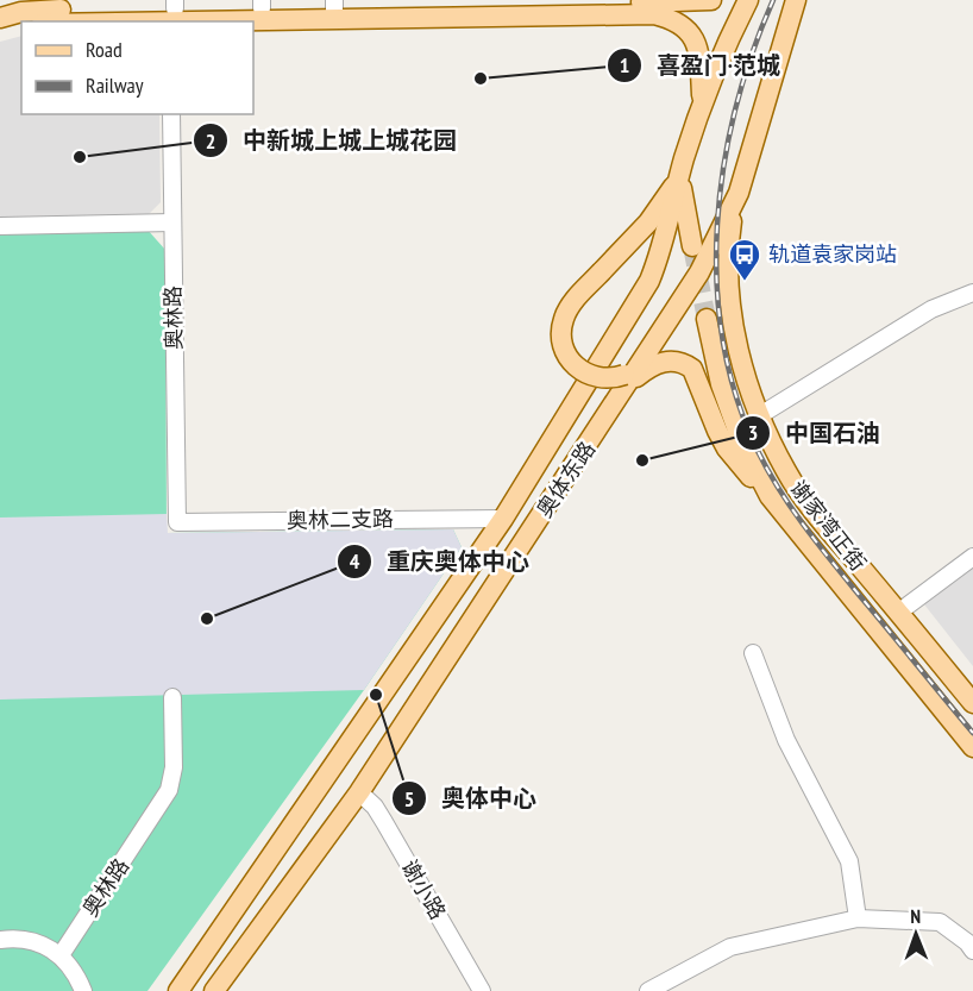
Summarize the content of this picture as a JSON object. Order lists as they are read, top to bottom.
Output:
{
  "streets": {
    "main road": ["奥体东路", "谢家湾正街"],
    "street": ["奥林路", "奥林二支路", "谢小路"]
  },
  "crossings": [
    ["奥林路", "奥林二支路"],
    ["奥体东路", "奥林二支路"],
    ["奥体东路", "谢小路"]
  ],
  "places": {
    "other": [
      "喜盈门·范城",
      "中新城上城上城花园",
      "中国石油",
      "重庆奥体中心",
      "奥体中心"
    ],
    "bus stop": ["轨道袁家岗站"]
  },
  "legend": ["Road", "Railway"],
  "north": "top"
}
